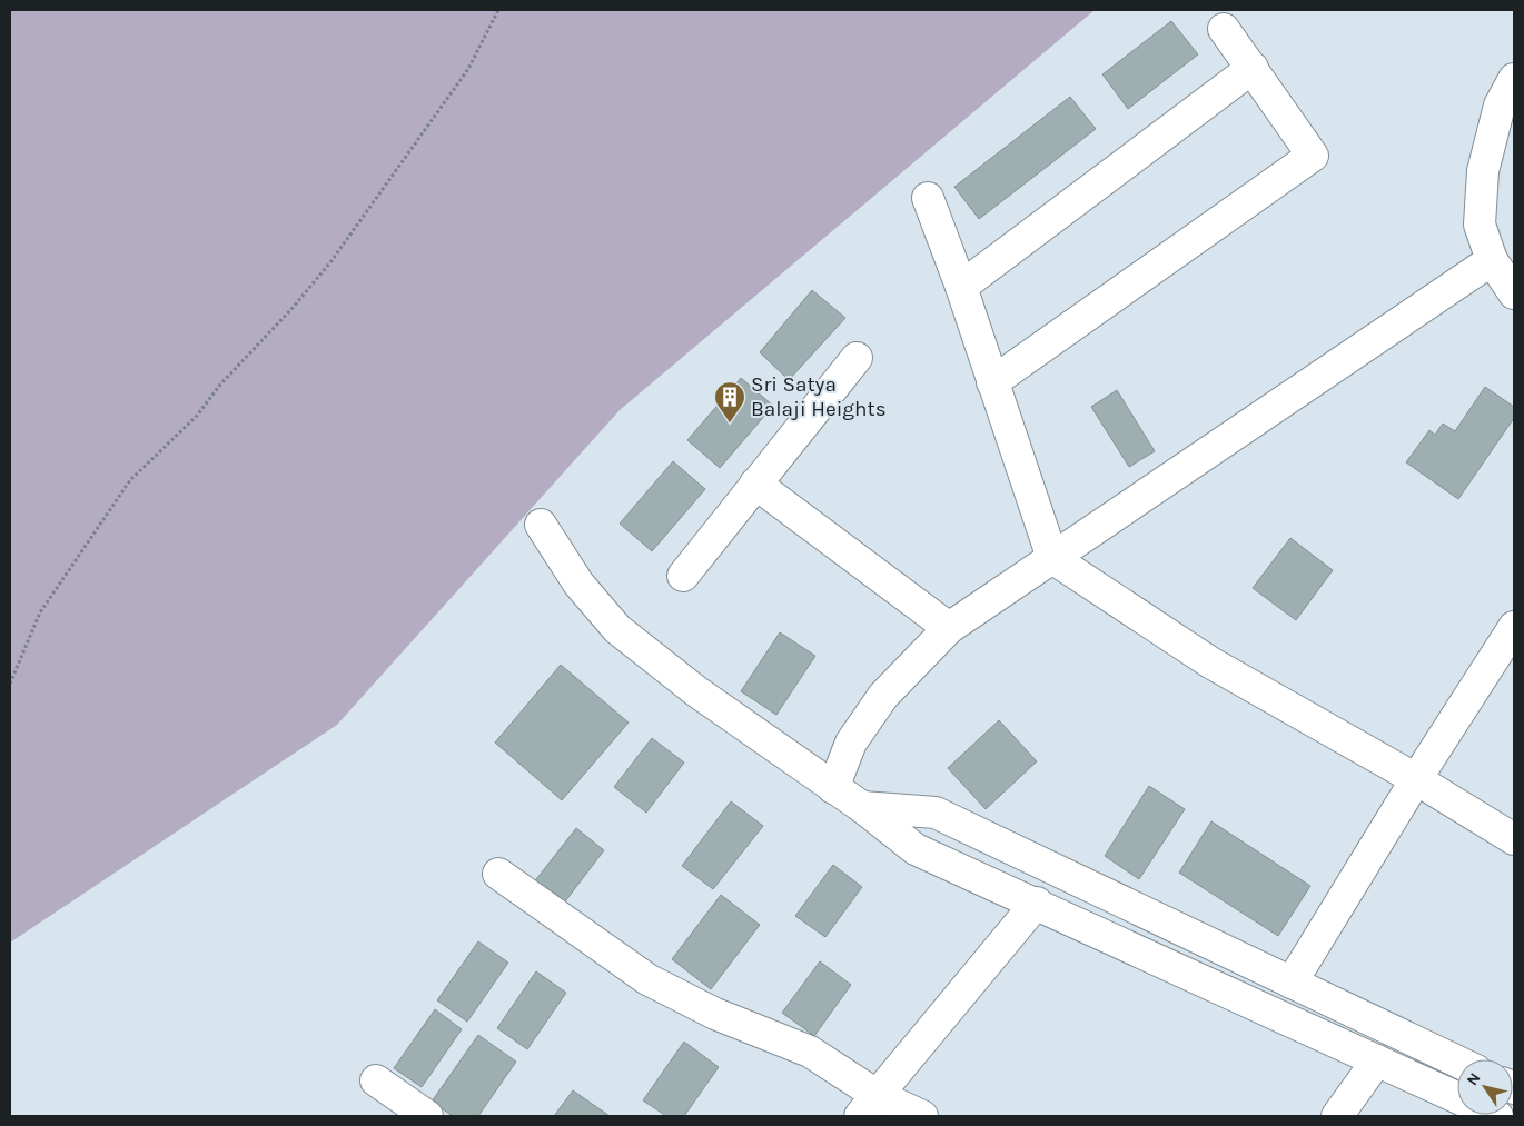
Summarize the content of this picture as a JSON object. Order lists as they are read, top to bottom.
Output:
{
  "places": {
    "building": ["Sri Satya Balaji Heights"]
  },
  "north": "top left"
}
